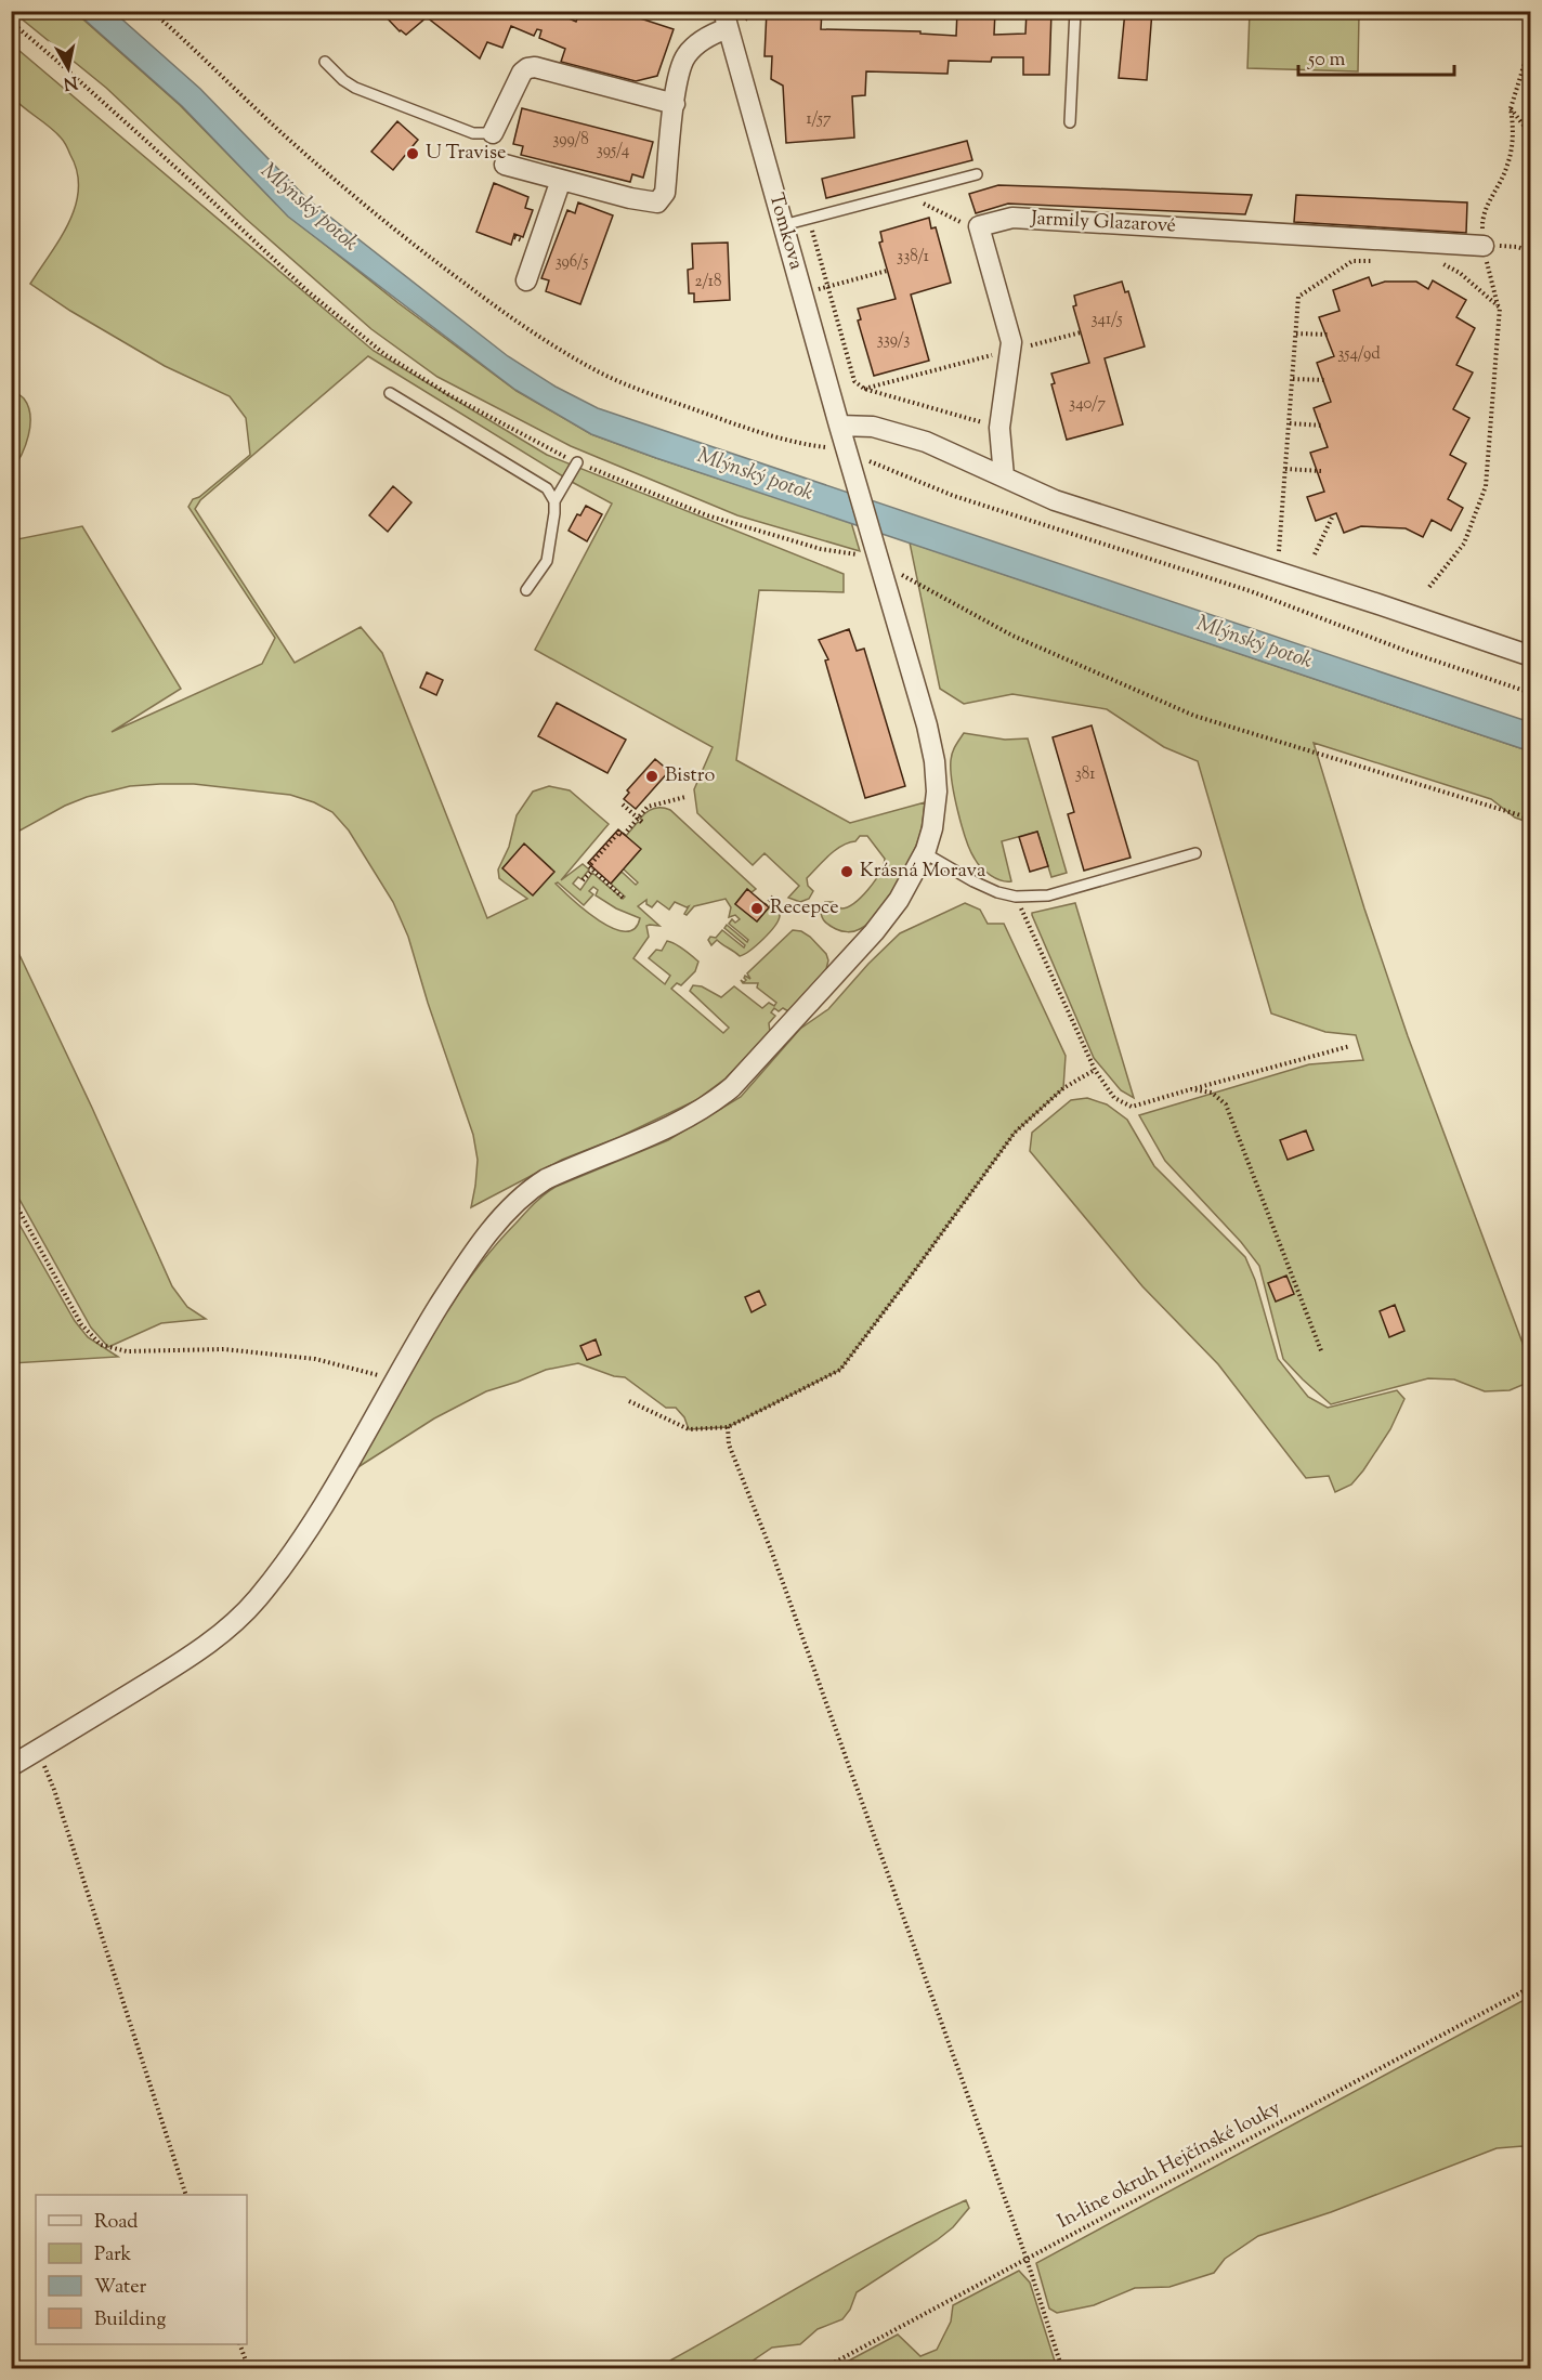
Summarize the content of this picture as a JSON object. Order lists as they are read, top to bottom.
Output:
{
  "streets": {
    "street": ["Jarmily Glazarové", "Tomkova"],
    "path": ["In-line okruh Hejčínské louky"]
  },
  "water": ["Mlýnský potok"],
  "places": [
    "U Travise",
    "Bistro",
    "Krásná Morava",
    "Recepce"
  ],
  "house_numbers": [
    "1/57",
    "399/8",
    "395/4",
    "338/1",
    "396/5",
    "2/18",
    "341/5",
    "339/3",
    "354/9d",
    "340/7",
    "381"
  ],
  "legend": [
    "Road",
    "Park",
    "Water",
    "Building"
  ],
  "scale_bar": "50 m",
  "north": "bottom"
}
